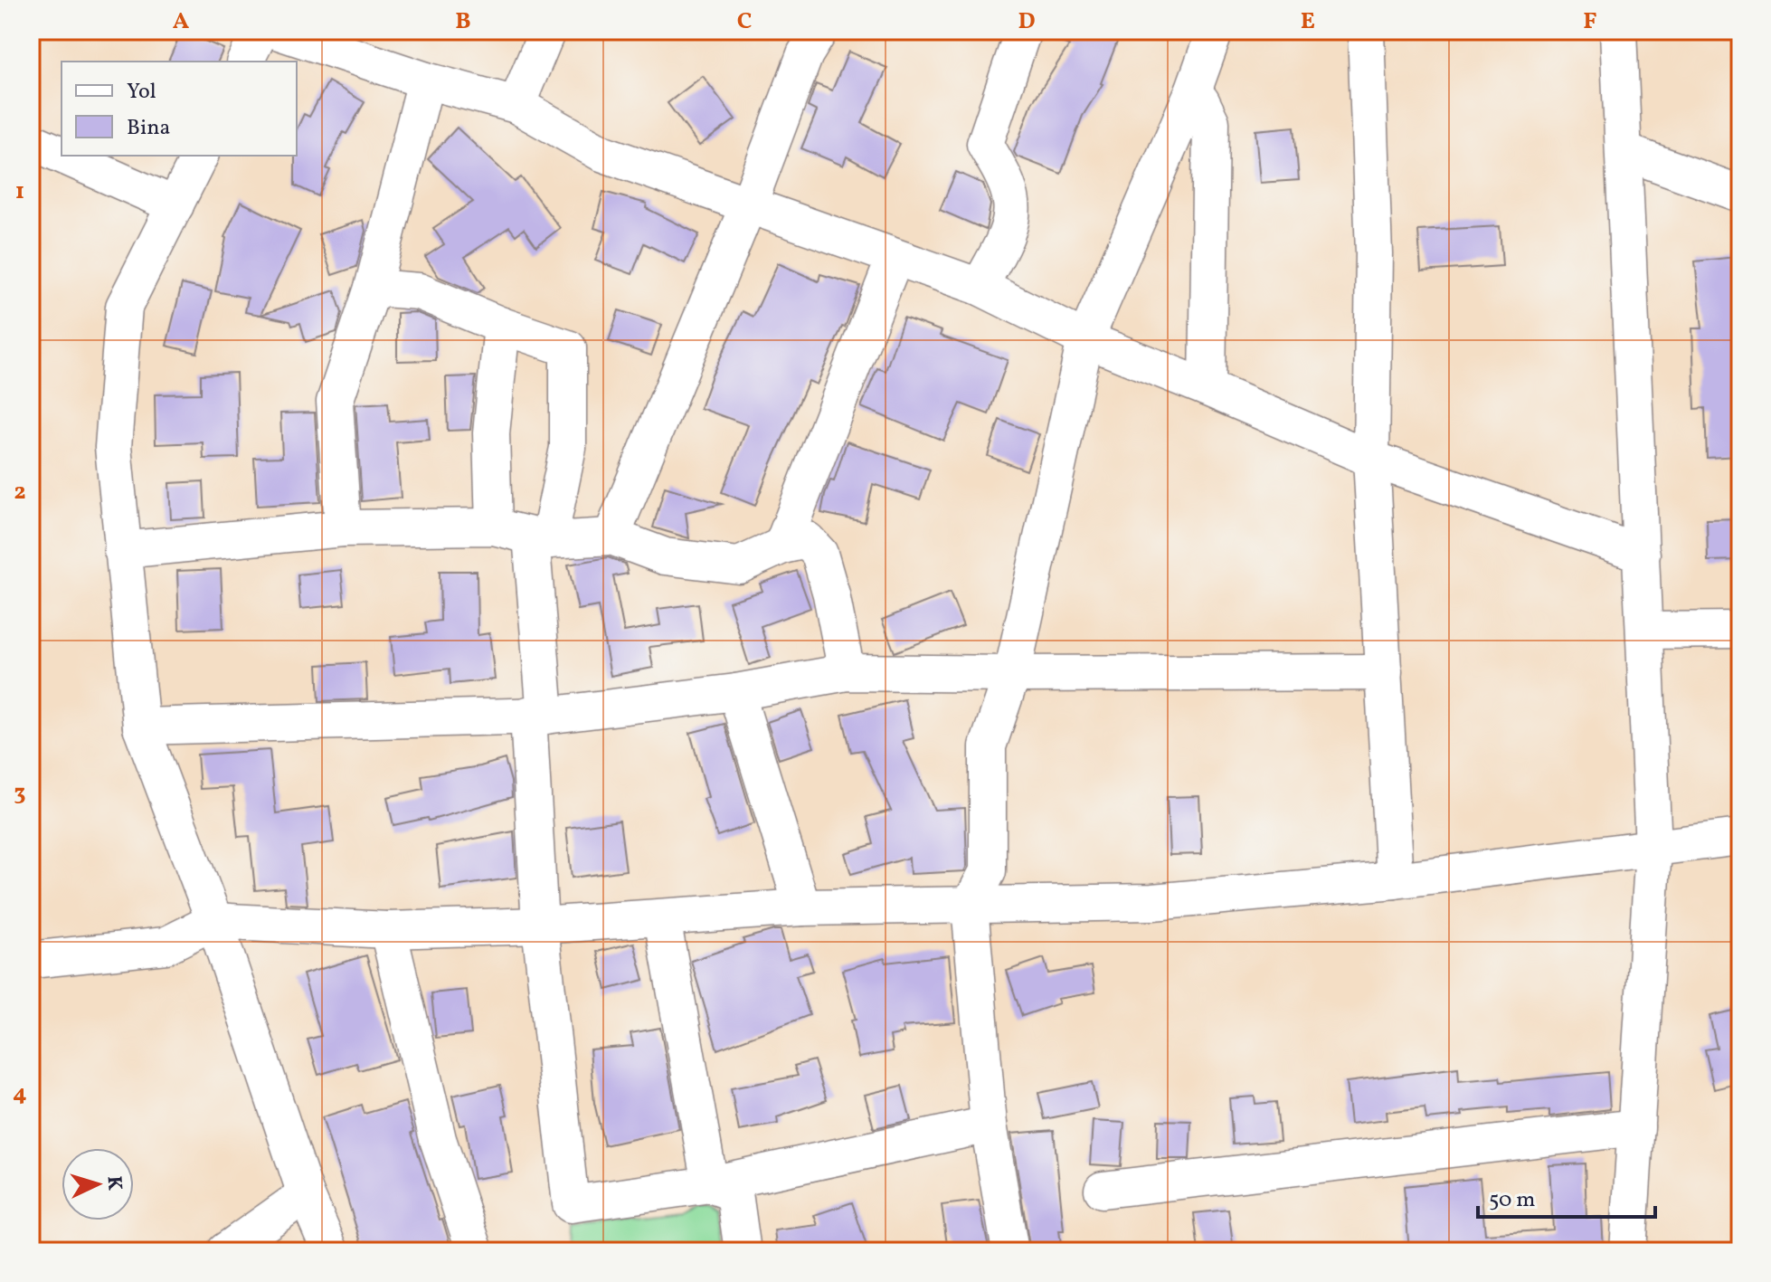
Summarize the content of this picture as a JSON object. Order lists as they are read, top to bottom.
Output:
{
  "legend": ["Yol", "Bina"],
  "scale_bar": "50 m",
  "north": "right",
  "grid": {
    "columns": [
      "A",
      "B",
      "C",
      "D",
      "E",
      "F"
    ],
    "rows": [
      "1",
      "2",
      "3",
      "4"
    ]
  }
}
